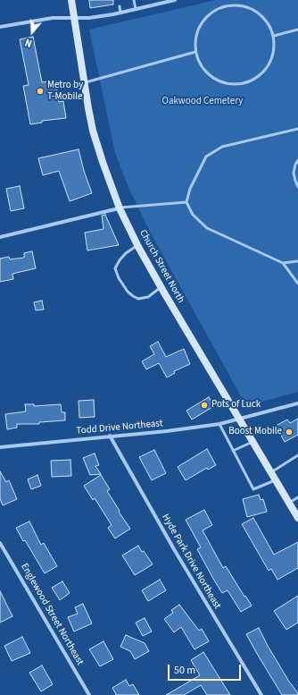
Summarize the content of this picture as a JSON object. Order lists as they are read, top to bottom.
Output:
{
  "streets": {
    "main road": ["Church Street North"],
    "street": ["Todd Drive Northeast", "Hyde Park Drive Northeast", "Englewood Street Northeast"]
  },
  "crossings": [
    ["Church Street North", "Todd Drive Northeast"],
    ["Todd Drive Northeast", "Hyde Park Drive Northeast"]
  ],
  "parks": ["Oakwood Cemetery"],
  "places": ["Metro by T-Mobile", "Pots of Luck", "Boost Mobile"],
  "scale_bar": "50 m",
  "north": "bottom"
}
